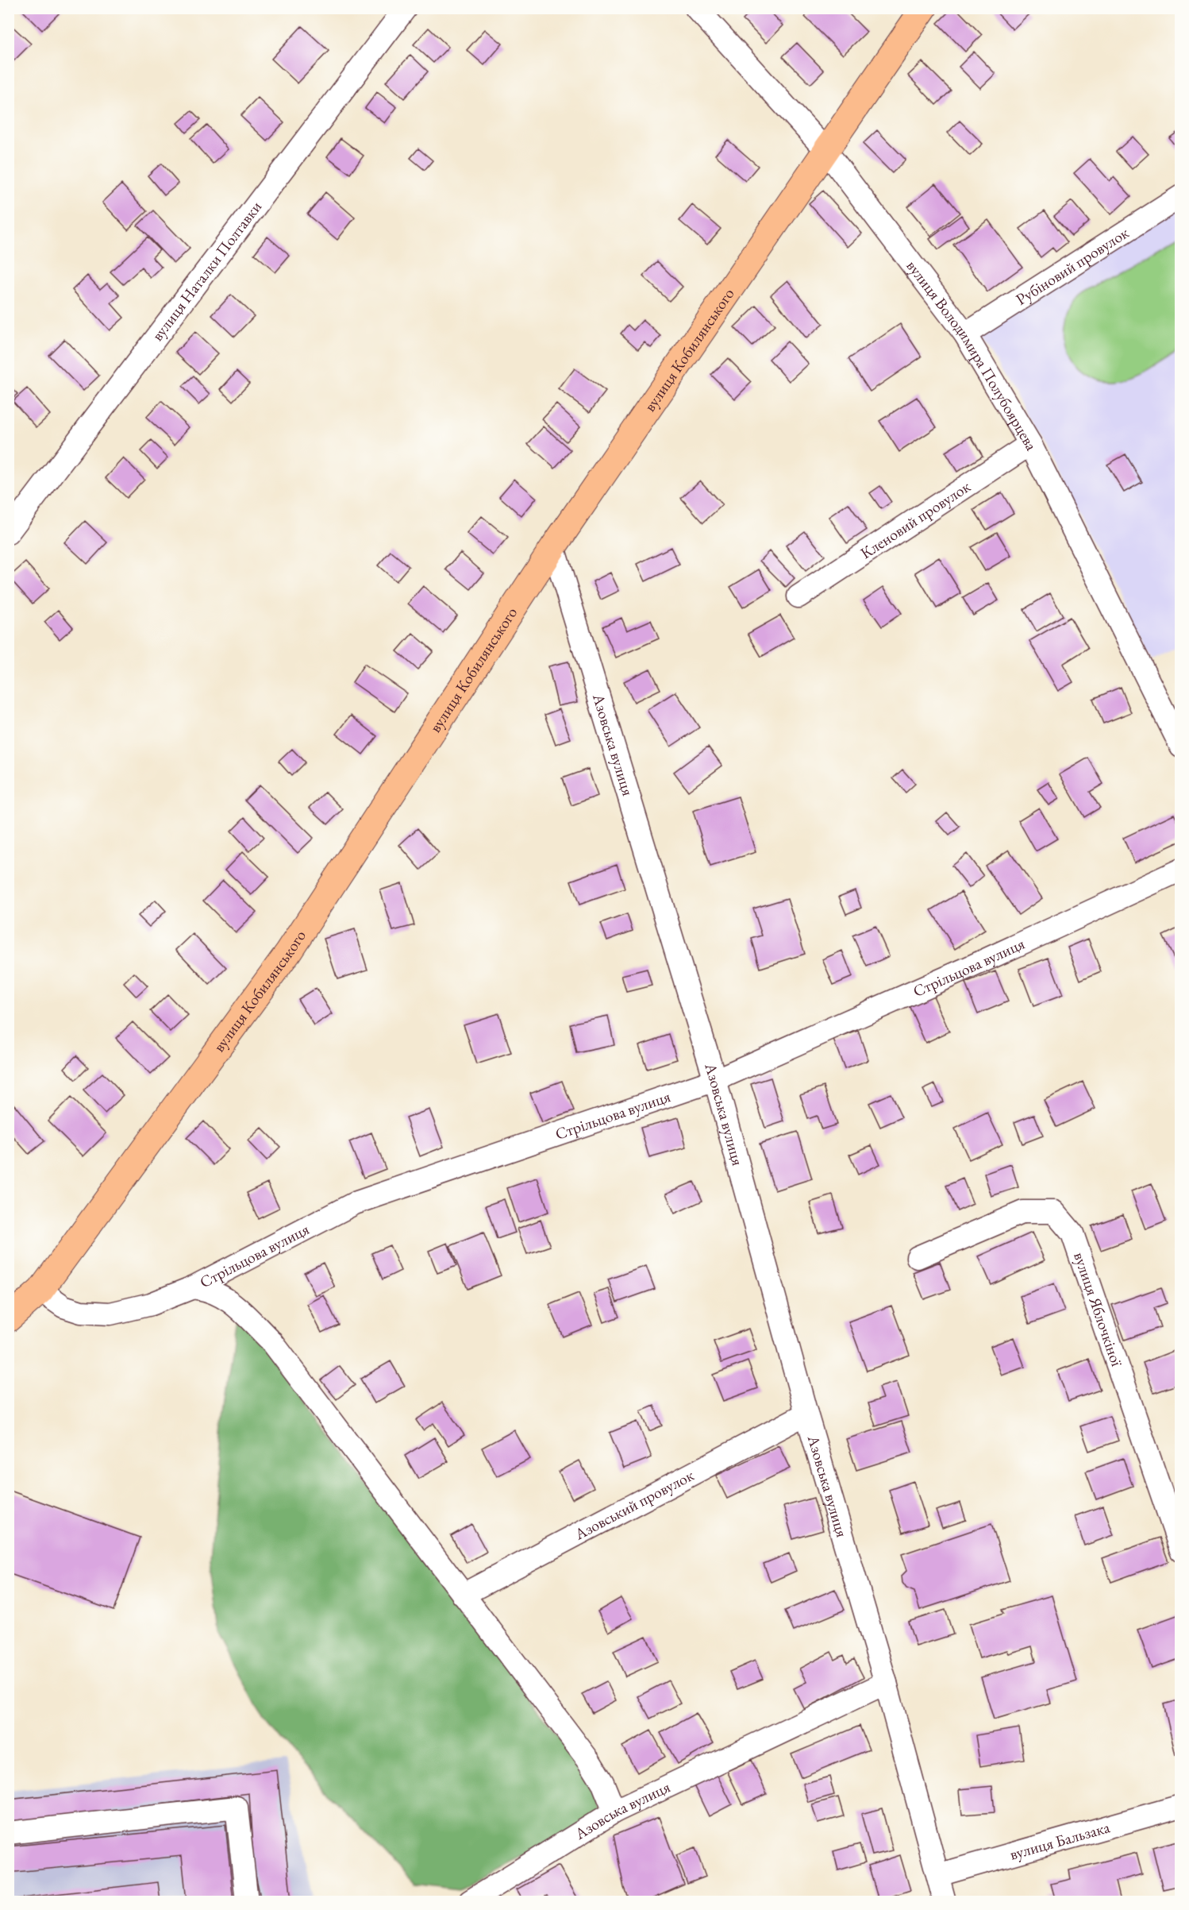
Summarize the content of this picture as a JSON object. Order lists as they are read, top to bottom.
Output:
{
  "streets": {
    "main road": ["вулиця Кобилянського"],
    "street": [
      "Рубіновий провулок",
      "вулиця Наталки Полтавки",
      "вулиця Володимира Полубоярцева",
      "Кленовий провулок",
      "Азовська вулиця",
      "Стрільцова вулиця",
      "вулиця Яблочкіної",
      "Азовський провулок",
      "вулиця Бальзака"
    ]
  },
  "crossings": [
    ["Рубіновий провулок", "вулиця Володимира Полубоярцева"],
    ["вулиця Кобилянського", "вулиця Володимира Полубоярцева"],
    ["вулиця Кобилянського", "Азовська вулиця"],
    ["вулиця Кобилянського", "Стрільцова вулиця"],
    ["вулиця Володимира Полубоярцева", "Кленовий провулок"],
    ["Азовська вулиця", "Стрільцова вулиця"],
    ["Азовська вулиця", "Азовський провулок"],
    ["Азовська вулиця", "вулиця Бальзака"]
  ]
}
